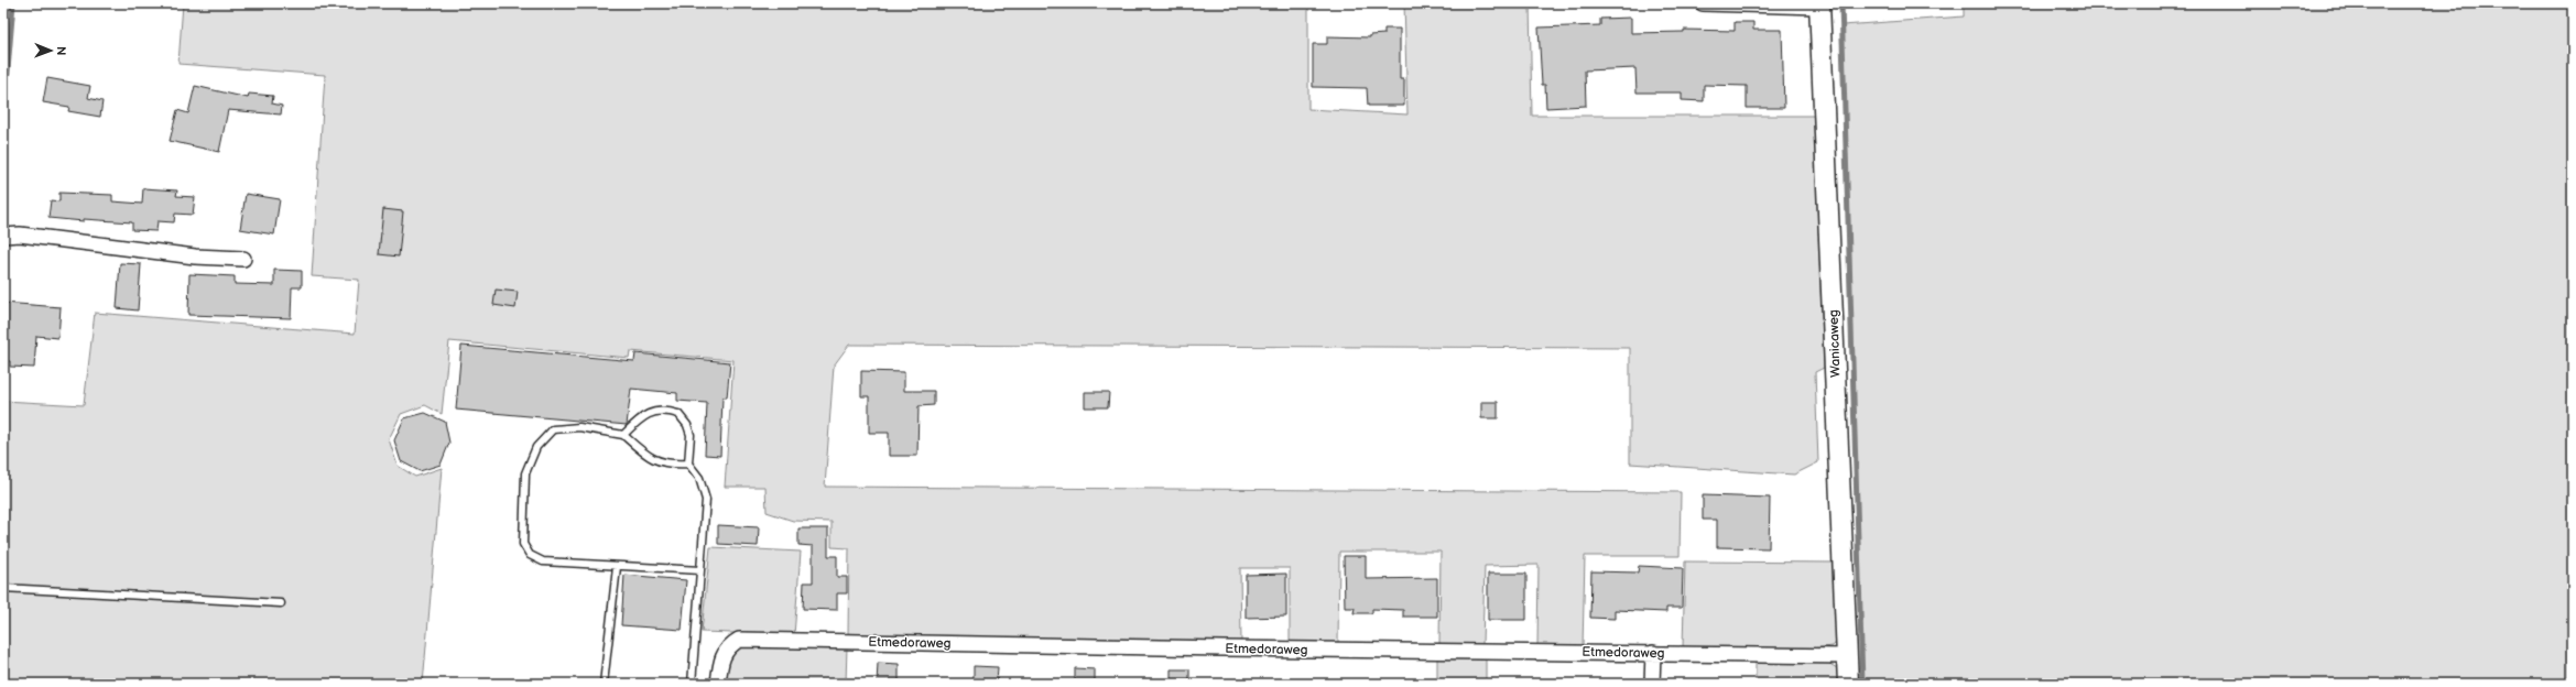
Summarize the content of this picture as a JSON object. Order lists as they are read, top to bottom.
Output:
{
  "streets": {
    "street": ["Wanicaweg", "Etmedoraweg"]
  },
  "crossings": [
    ["Wanicaweg", "Etmedoraweg"]
  ],
  "north": "right"
}
